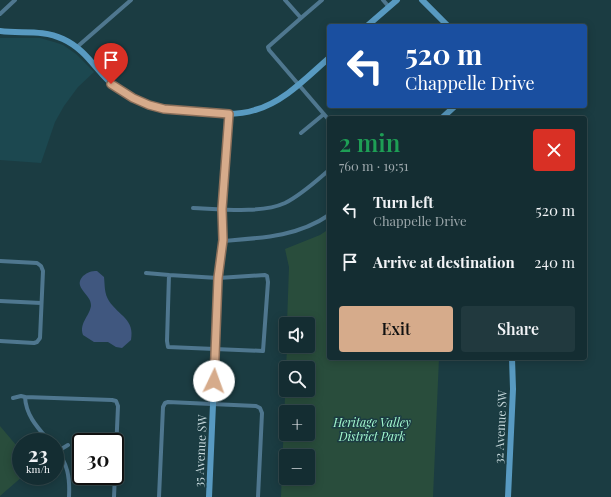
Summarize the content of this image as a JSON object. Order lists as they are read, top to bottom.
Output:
{
  "streets": {
    "street": ["32 Avenue SW", "35 Avenue SW"]
  },
  "parks": ["Heritage Valley District Park"],
  "page": {
    "turn": ["520 m", "Chappelle Drive"],
    "heading": ["2 min", "760 m · 19:51"],
    "list": [
      {
        "name": "Turn left",
        "note": "Chappelle Drive",
        "value": "520 m"
      },
      {
        "name": "Arrive at destination",
        "value": "240 m"
      }
    ],
    "buttons": ["Exit", "Share"],
    "map_buttons": ["+", "−"],
    "speed": "23 km/h",
    "limit": "30"
  }
}
